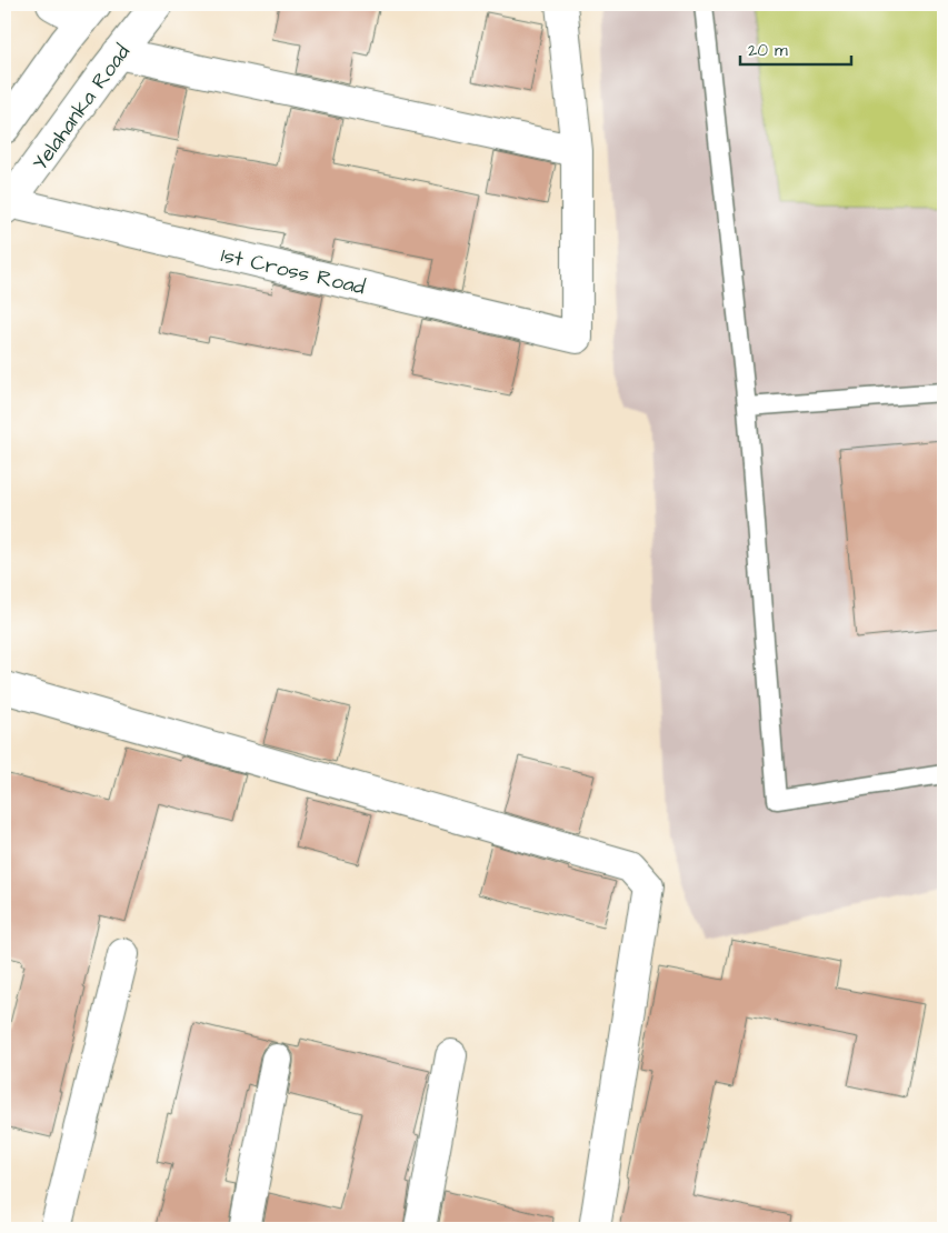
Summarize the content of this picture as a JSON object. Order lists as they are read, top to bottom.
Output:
{
  "streets": {
    "street": ["Yelahanka Road", "1st Cross Road"]
  },
  "crossings": [
    ["Yelahanka Road", "1st Cross Road"]
  ],
  "scale_bar": "20 m"
}
